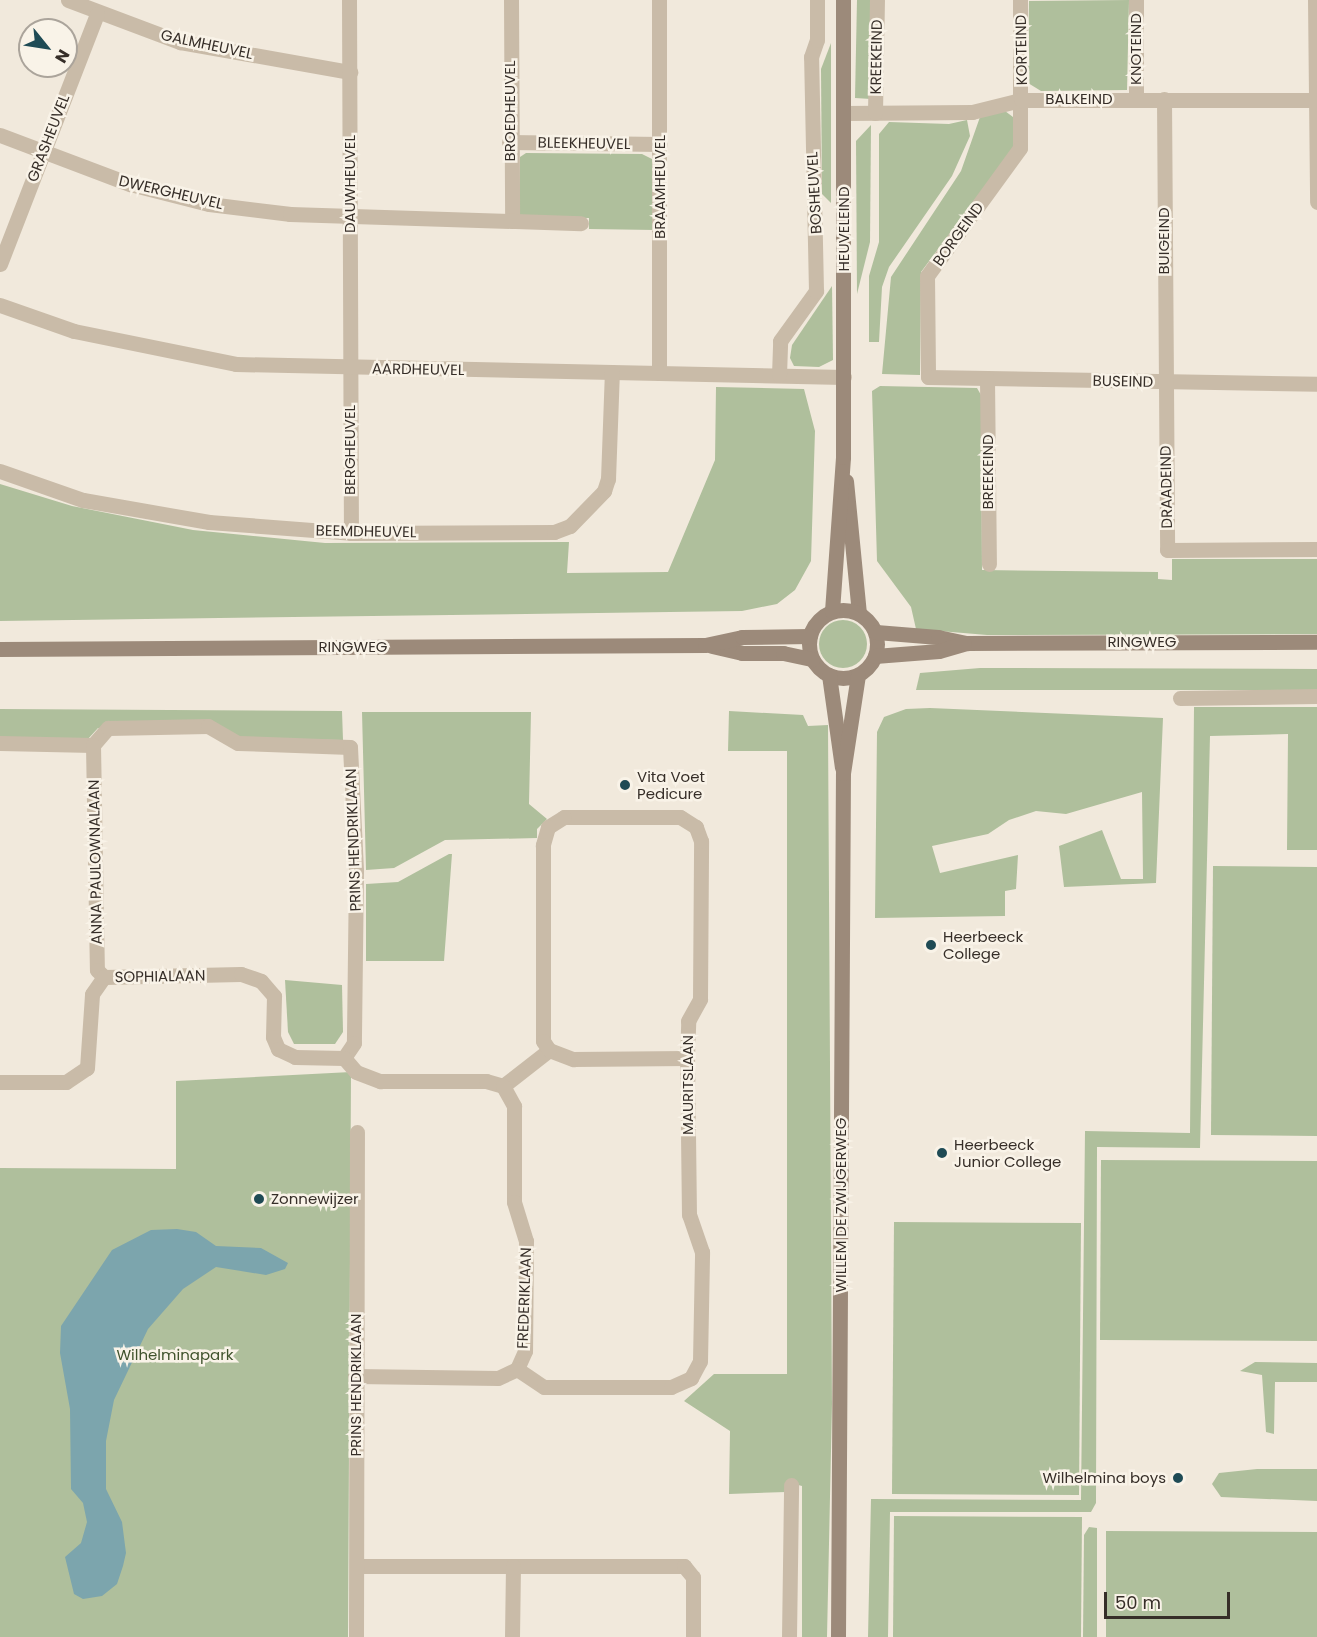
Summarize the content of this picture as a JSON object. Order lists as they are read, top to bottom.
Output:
{
  "streets": {
    "main road": ["HEUVELEIND", "RINGWEG", "WILLEM DE ZWIJGERWEG"],
    "street": [
      "GALMHEUVEL",
      "KNOTEIND",
      "KORTEIND",
      "KREEKEIND",
      "BALKEIND",
      "BROEDHEUVEL",
      "GRASHEUVEL",
      "BLEEKHEUVEL",
      "DAUWHEUVEL",
      "BRAAMHEUVEL",
      "DWERGHEUVEL",
      "BOSHEUVEL",
      "BORGEIND",
      "BUIGEIND",
      "AARDHEUVEL",
      "BUSEIND",
      "BERGHEUVEL",
      "BREEKEIND",
      "DRAADEIND",
      "BEEMDHEUVEL",
      "PRINS HENDRIKLAAN",
      "ANNA PAULOWNALAAN",
      "SOPHIALAAN",
      "MAURITSLAAN",
      "FREDERIKLAAN"
    ]
  },
  "crossings": [
    ["GALMHEUVEL", "GRASHEUVEL"],
    ["GALMHEUVEL", "DAUWHEUVEL"],
    ["KNOTEIND", "BALKEIND"],
    ["KORTEIND", "BALKEIND"],
    ["KORTEIND", "BORGEIND"],
    ["KREEKEIND", "BALKEIND"],
    ["BALKEIND", "HEUVELEIND"],
    ["BALKEIND", "BORGEIND"],
    ["BALKEIND", "BUIGEIND"],
    ["BROEDHEUVEL", "BLEEKHEUVEL"],
    ["GRASHEUVEL", "DWERGHEUVEL"],
    ["BLEEKHEUVEL", "BRAAMHEUVEL"],
    ["DAUWHEUVEL", "DWERGHEUVEL"],
    ["DAUWHEUVEL", "AARDHEUVEL"],
    ["DAUWHEUVEL", "BERGHEUVEL"],
    ["BRAAMHEUVEL", "AARDHEUVEL"],
    ["BOSHEUVEL", "AARDHEUVEL"],
    ["HEUVELEIND", "AARDHEUVEL"],
    ["HEUVELEIND", "RINGWEG"],
    ["HEUVELEIND", "WILLEM DE ZWIJGERWEG"],
    ["BORGEIND", "BUSEIND"],
    ["BUIGEIND", "BUSEIND"],
    ["BUIGEIND", "DRAADEIND"],
    ["AARDHEUVEL", "BERGHEUVEL"],
    ["AARDHEUVEL", "BEEMDHEUVEL"],
    ["BUSEIND", "BREEKEIND"],
    ["BUSEIND", "DRAADEIND"],
    ["BERGHEUVEL", "BEEMDHEUVEL"],
    ["RINGWEG", "WILLEM DE ZWIJGERWEG"],
    ["PRINS HENDRIKLAAN", "ANNA PAULOWNALAAN"],
    ["PRINS HENDRIKLAAN", "SOPHIALAAN"],
    ["ANNA PAULOWNALAAN", "SOPHIALAAN"],
    ["MAURITSLAAN", "FREDERIKLAAN"]
  ],
  "parks": ["Wilhelminapark"],
  "places": [
    "Vita Voet Pedicure",
    "Heerbeeck College",
    "Heerbeeck Junior College",
    "Zonnewijzer",
    "Wilhelmina boys"
  ],
  "scale_bar": "50 m",
  "north": "bottom right"
}
